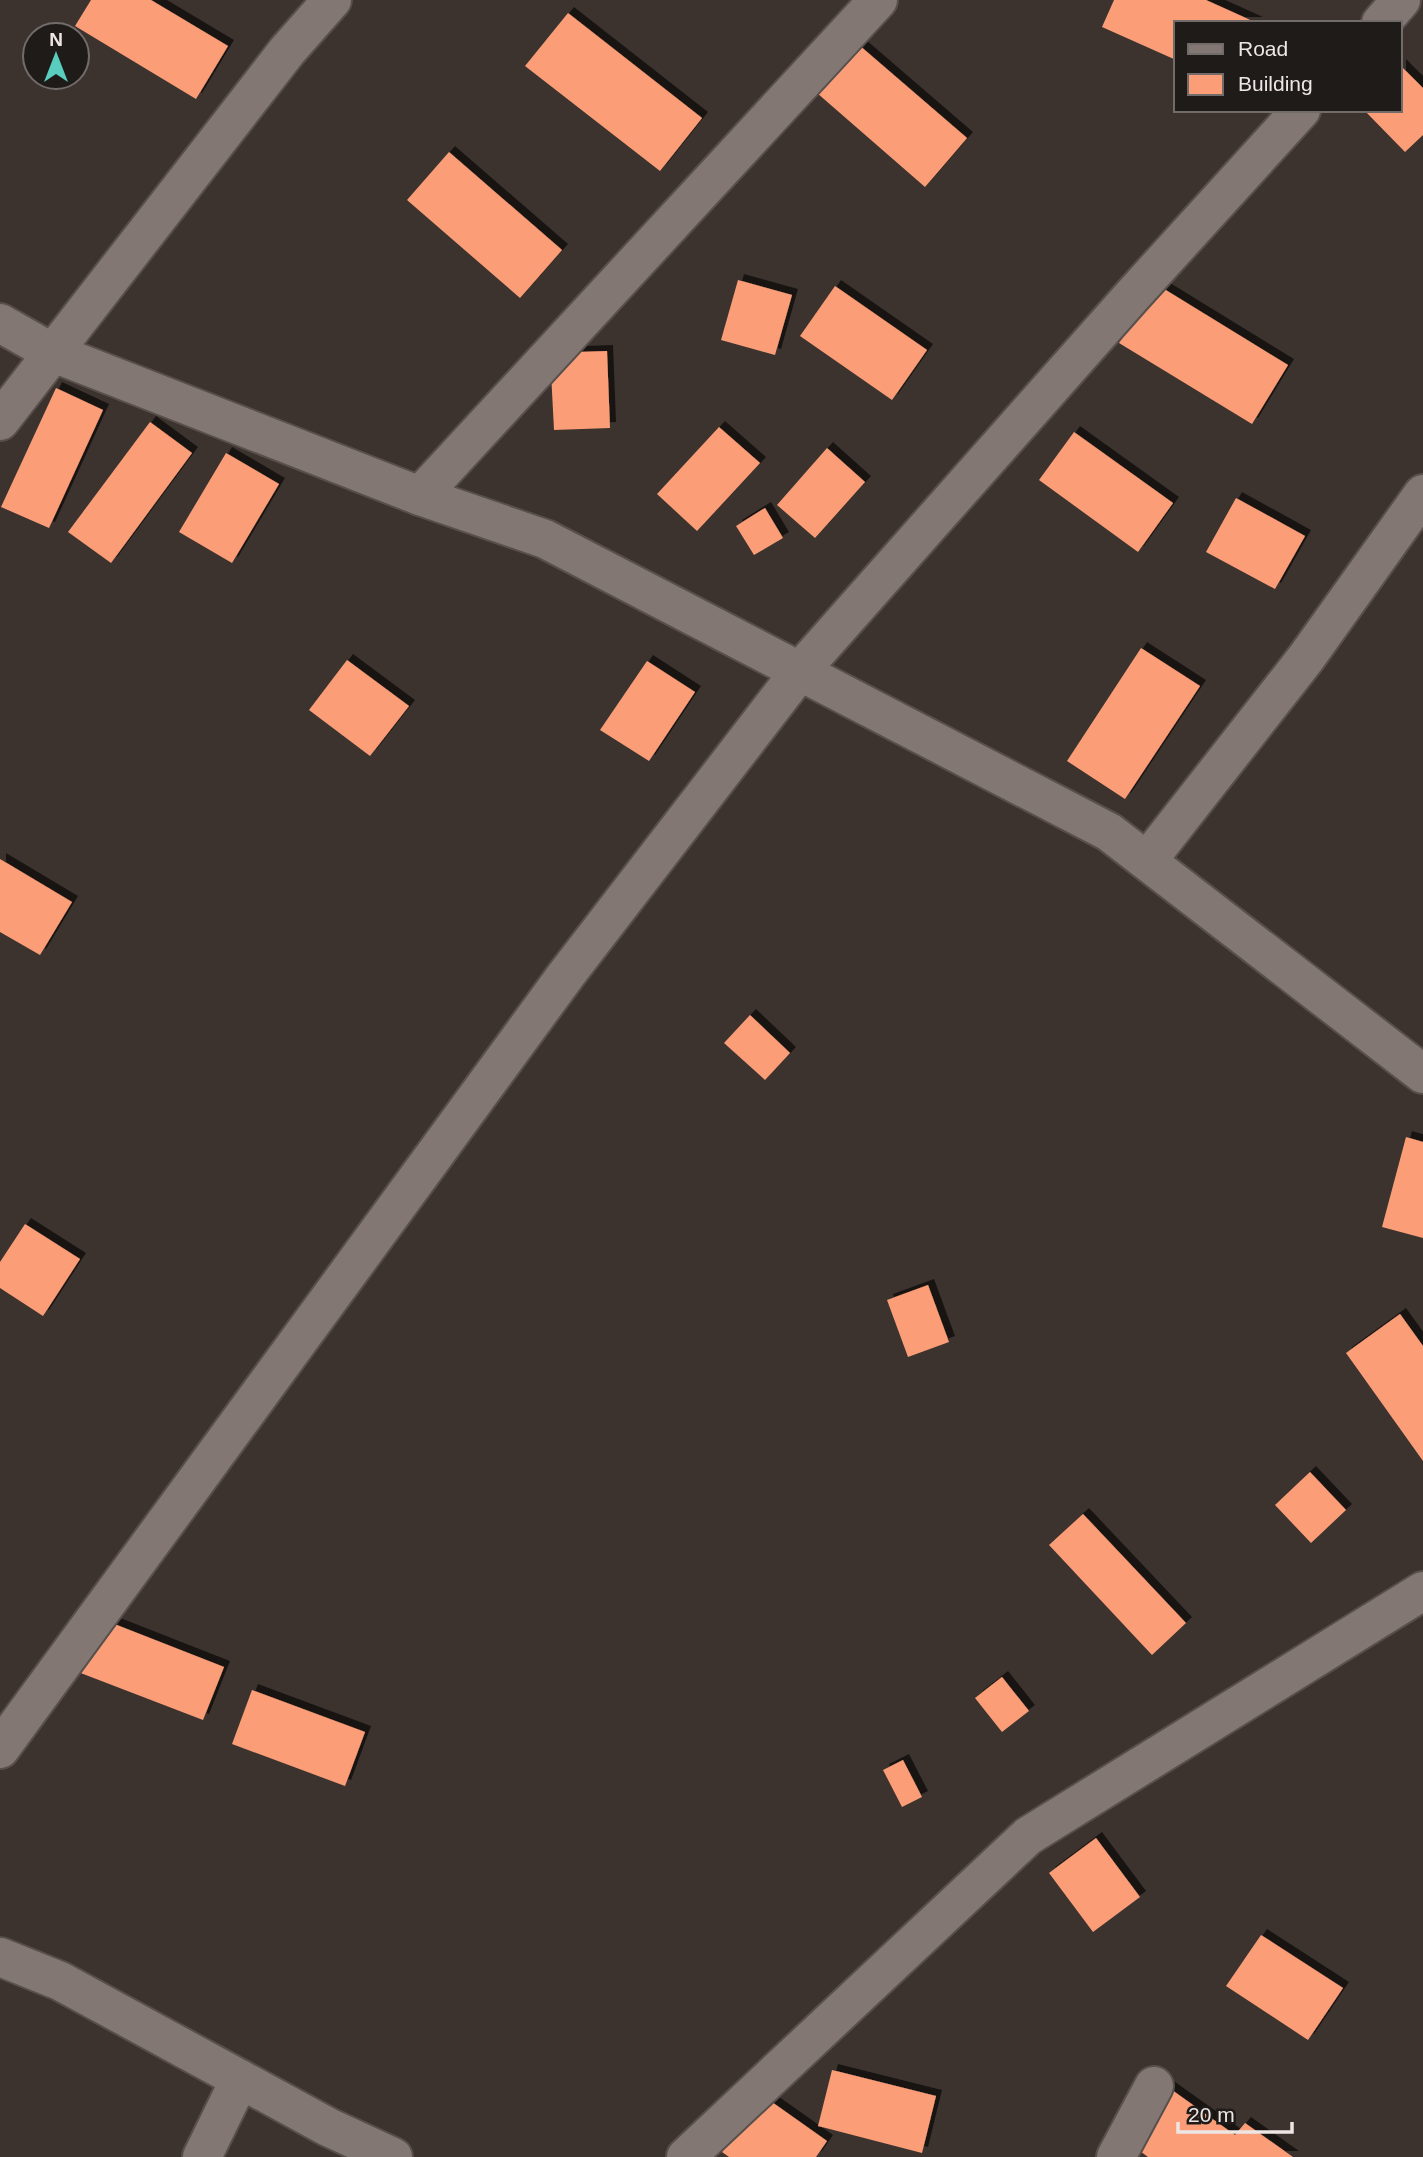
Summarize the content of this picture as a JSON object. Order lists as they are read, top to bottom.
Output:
{
  "legend": ["Road", "Building"],
  "scale_bar": "20 m",
  "north": "top"
}
